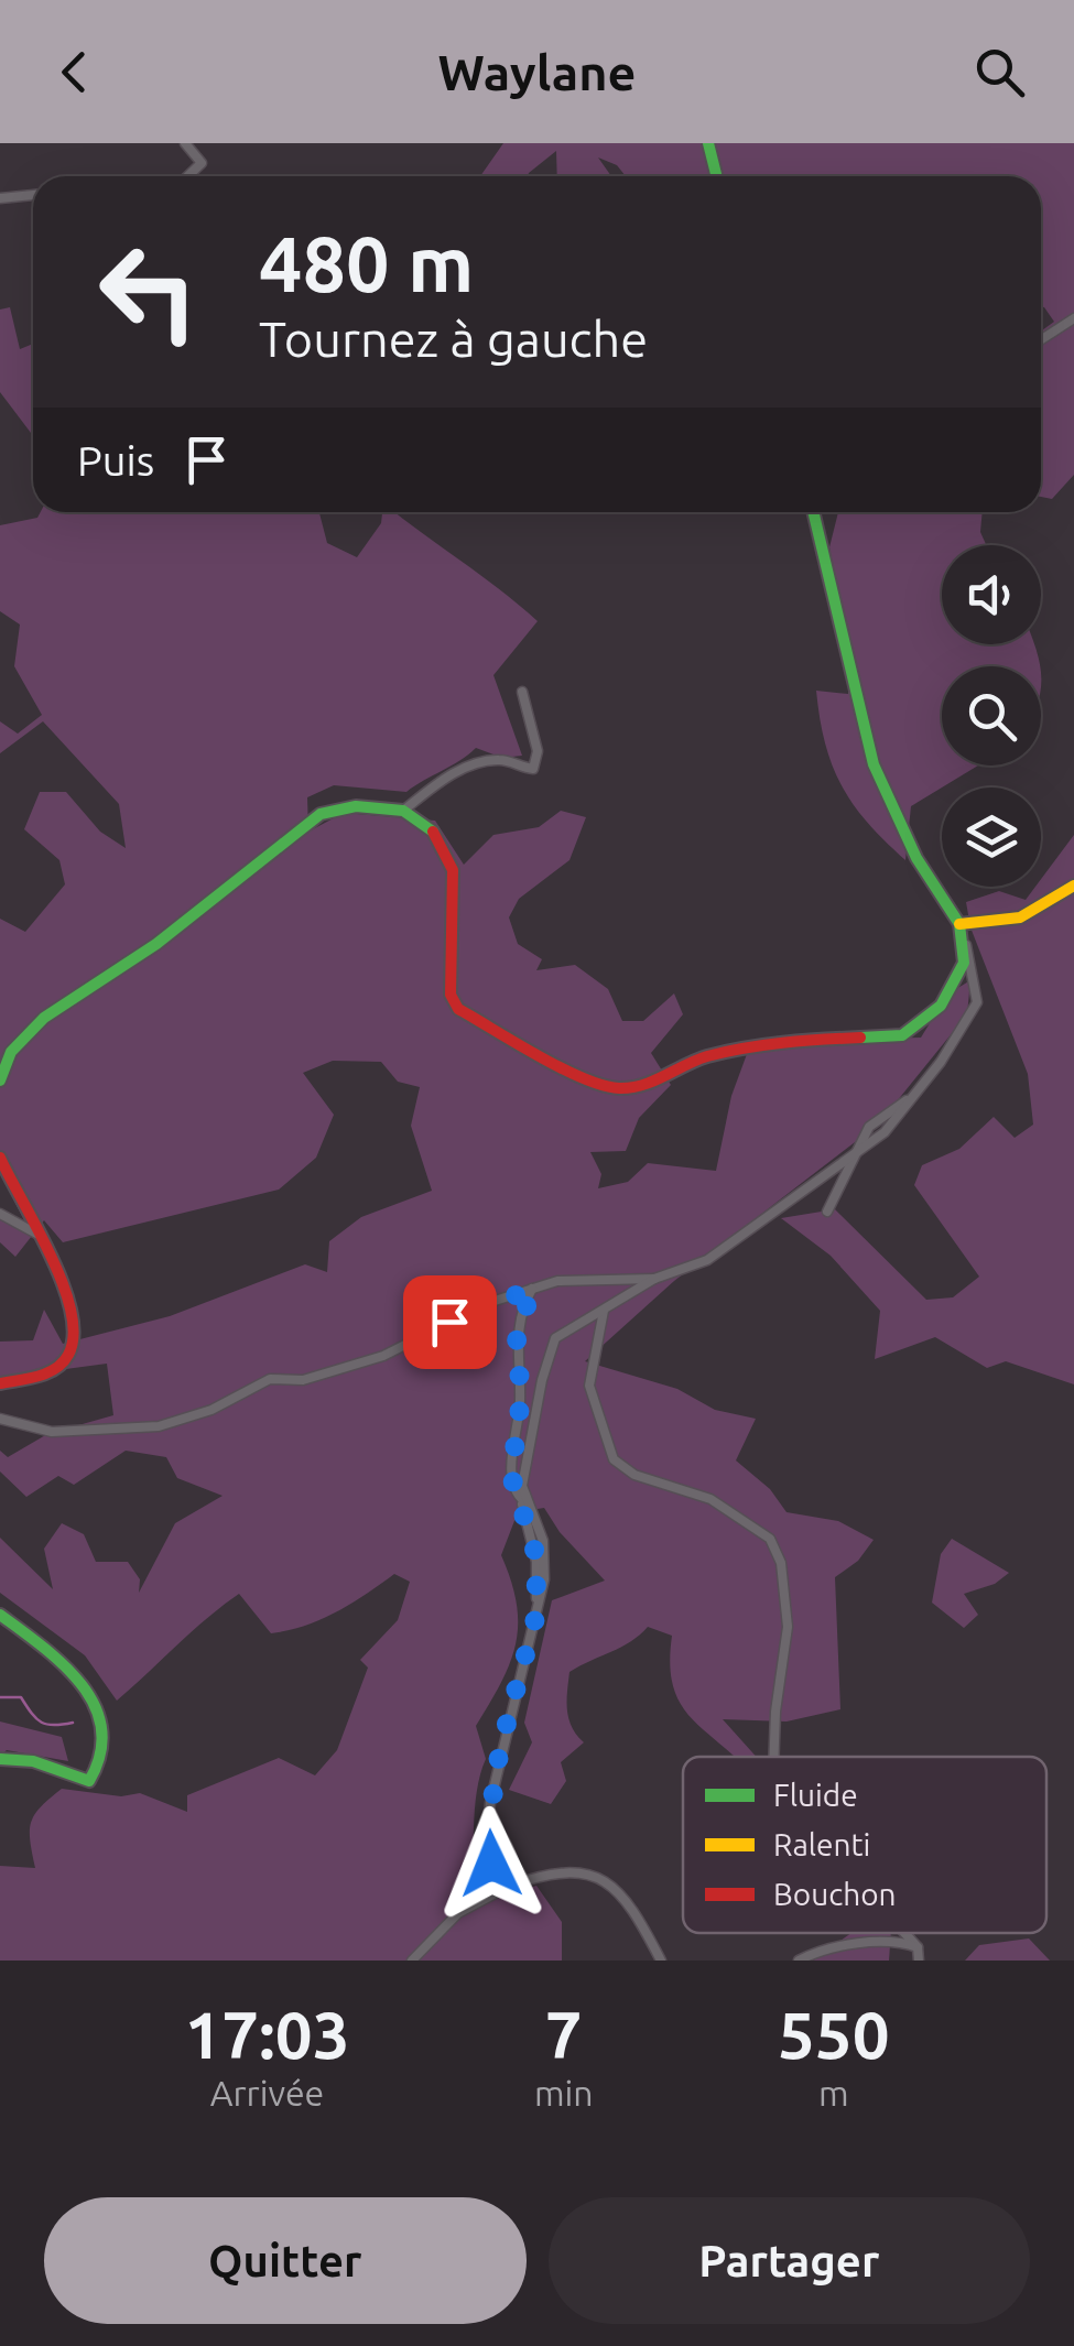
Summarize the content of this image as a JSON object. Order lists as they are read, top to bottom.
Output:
{
  "legend": ["Fluide", "Ralenti", "Bouchon"],
  "page": {
    "header": "Waylane",
    "turn": ["480 m", "Tournez à gauche"],
    "then": "Puis",
    "eta": [
      "17:03",
      "Arrivée",
      "7",
      "min",
      "550",
      "m"
    ],
    "buttons": ["Quitter", "Partager"]
  }
}
